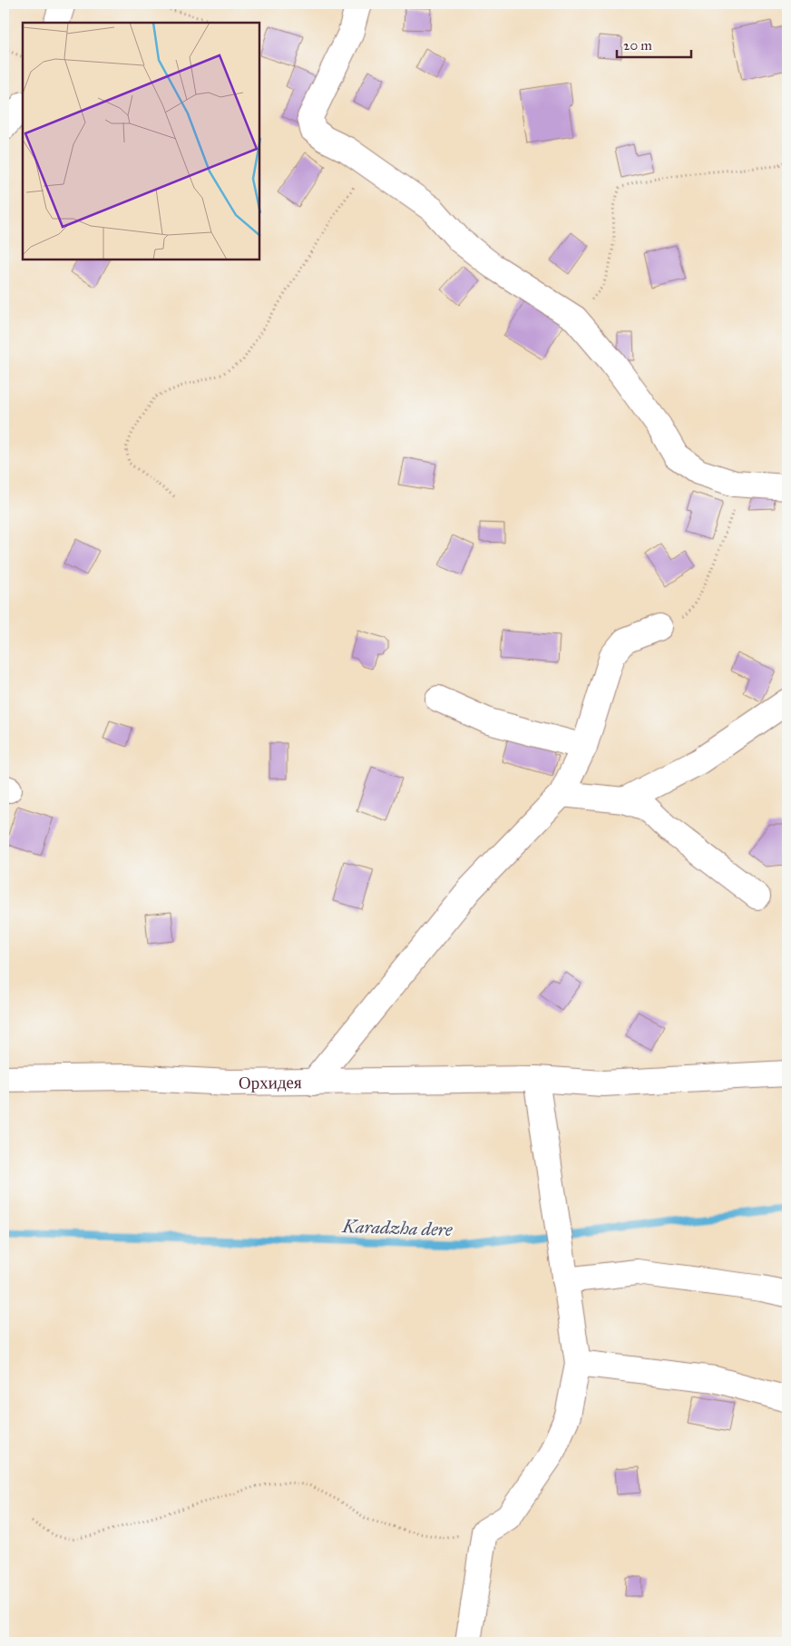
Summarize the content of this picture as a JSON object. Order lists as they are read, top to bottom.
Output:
{
  "streets": {
    "street": ["Орхидея"]
  },
  "water": ["Karadzha dere"],
  "scale_bar": "20 m"
}
